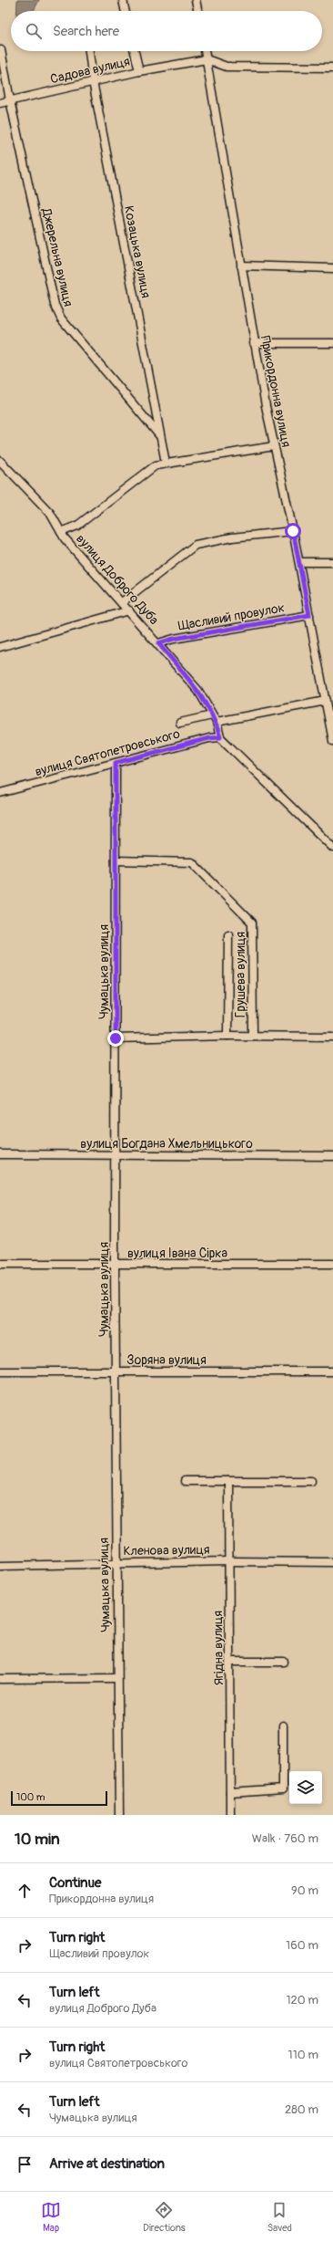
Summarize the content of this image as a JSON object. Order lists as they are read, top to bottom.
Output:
{
  "streets": {
    "street": [
      "Садова вулиця",
      "Козацька вулиця",
      "Джерельна вулиця",
      "Прикордонна вулиця",
      "вулиця Доброго Дуба",
      "Щасливий провулок",
      "вулиця Святопетровського",
      "Чумацька вулиця",
      "Грушева вулиця",
      "вулиця Богдана Хмельницького",
      "вулиця Івана Сірка",
      "Зоряна вулиця",
      "Кленова вулиця",
      "Ягідна вулиця"
    ]
  },
  "crossings": [
    ["Садова вулиця", "Козацька вулиця"],
    ["Садова вулиця", "Джерельна вулиця"],
    ["Садова вулиця", "Прикордонна вулиця"],
    ["Козацька вулиця", "Джерельна вулиця"],
    ["Прикордонна вулиця", "Щасливий провулок"],
    ["вулиця Доброго Дуба", "Щасливий провулок"],
    ["вулиця Доброго Дуба", "вулиця Святопетровського"],
    ["вулиця Святопетровського", "Чумацька вулиця"],
    ["Чумацька вулиця", "Грушева вулиця"],
    ["Чумацька вулиця", "вулиця Богдана Хмельницького"],
    ["Чумацька вулиця", "вулиця Івана Сірка"],
    ["Чумацька вулиця", "Зоряна вулиця"],
    ["Чумацька вулиця", "Кленова вулиця"],
    ["Кленова вулиця", "Ягідна вулиця"]
  ],
  "scale_bar": "100 m",
  "page": {
    "search": "Search here",
    "scale": "100 m",
    "heading": ["10 min", "Walk · 760 m"],
    "list": [
      ["Continue", "Прикордонна вулиця", "90 m"],
      ["Turn right", "Щасливий провулок", "160 m"],
      ["Turn left", "вулиця Доброго Дуба", "120 m"],
      ["Turn right", "вулиця Святопетровського", "110 m"],
      ["Turn left", "Чумацька вулиця", "280 m"],
      "Arrive at destination"
    ],
    "nav": ["Map", "Directions", "Saved"]
  }
}
